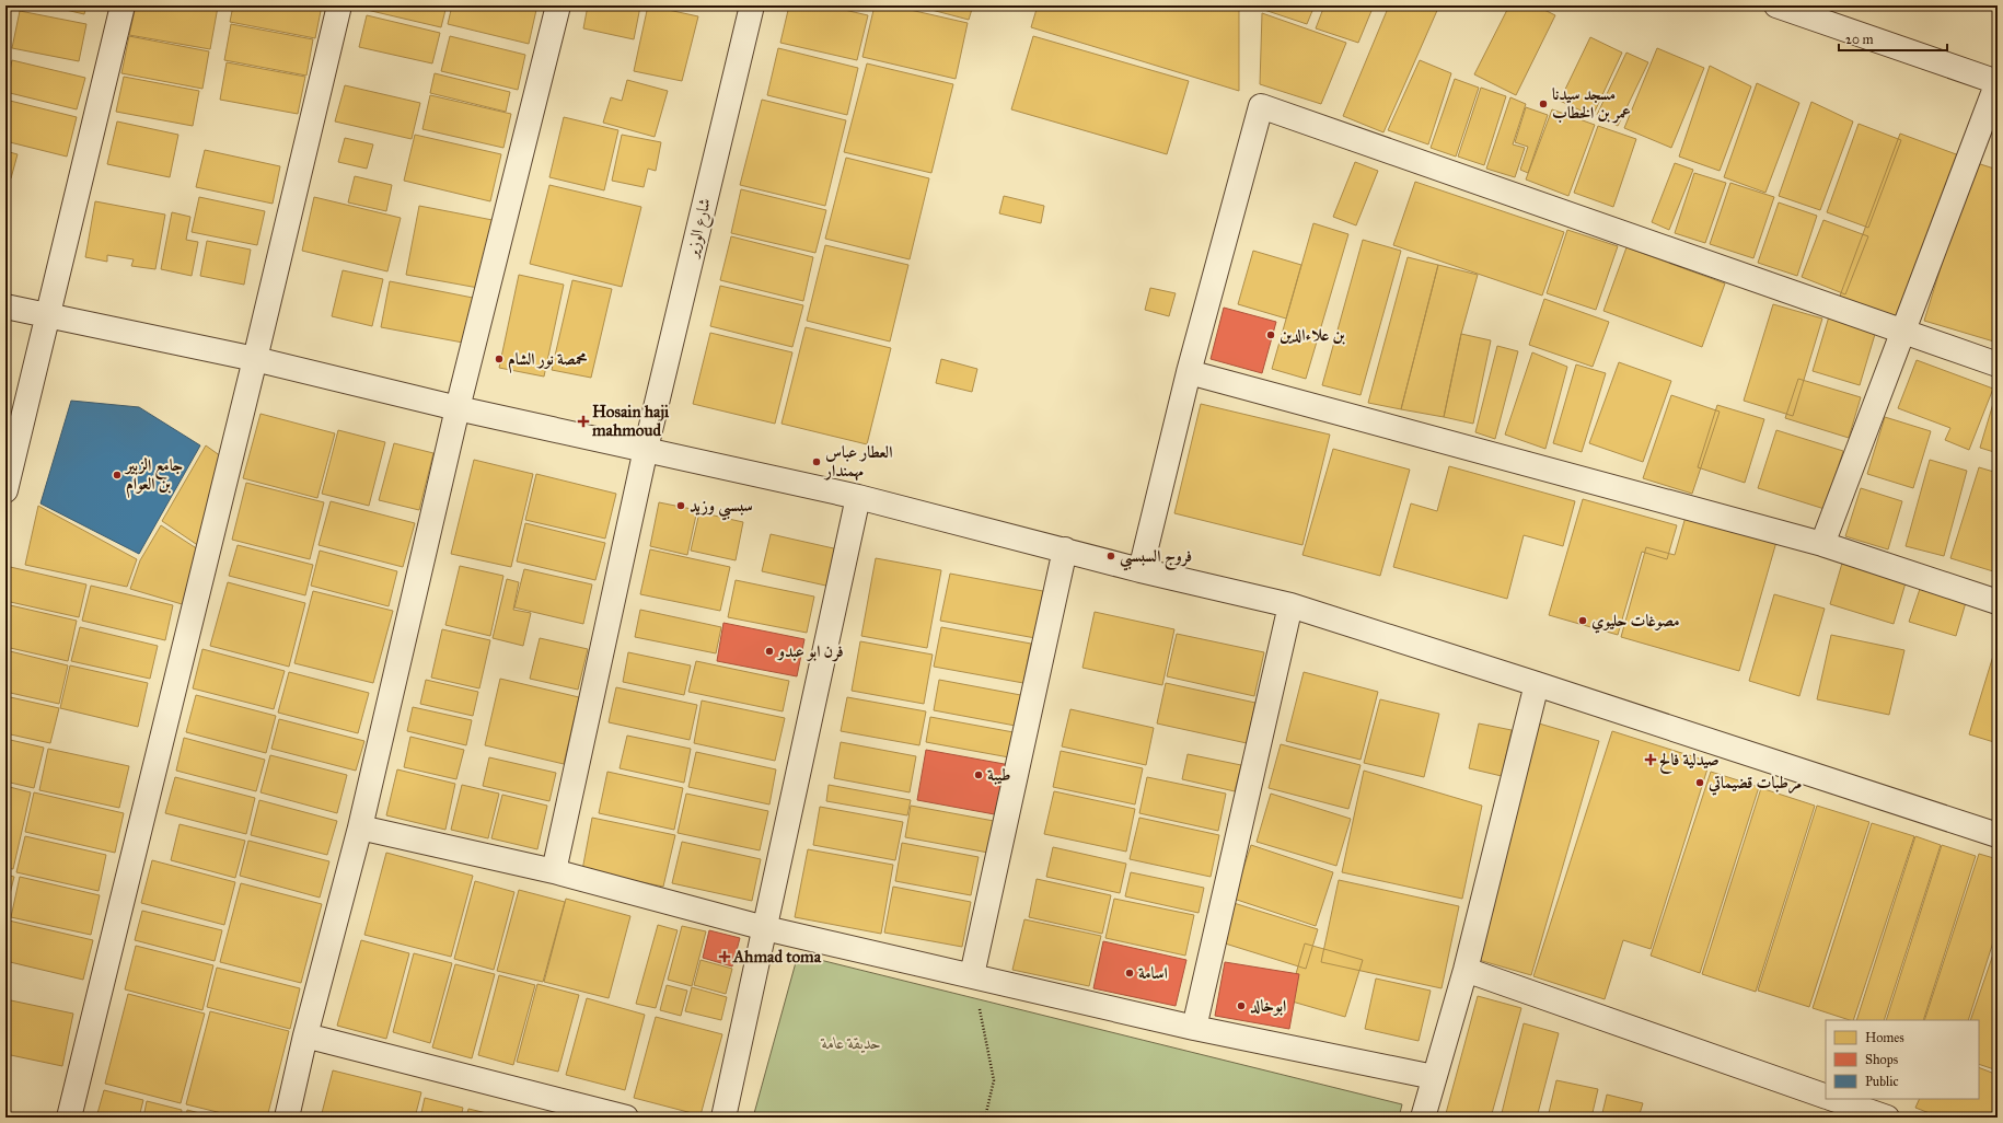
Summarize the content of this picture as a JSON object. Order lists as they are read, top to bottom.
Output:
{
  "streets": {
    "street": ["شارع الوزير"]
  },
  "parks": ["حديقة عامة"],
  "places": {
    "other": [
      "مسجد سيدنا عمر بن الخطاب",
      "بن علاءالدين",
      "محمصة نور الشام",
      "العطار عباس مهمندار",
      "جامع الزبير بن العوام",
      "سبسبي وزيد",
      "فروج السبسبي",
      "مصوغات حليوي",
      "فرن ابو عبدو",
      "طيبة",
      "مرطبات قضيماتي",
      "اسامة",
      "ابوخالد"
    ],
    "health": ["Hosain haji mahmoud", "صيدلية فالح", "Ahmad toma"]
  },
  "legend": ["Homes", "Shops", "Public"],
  "scale_bar": "20 m"
}
